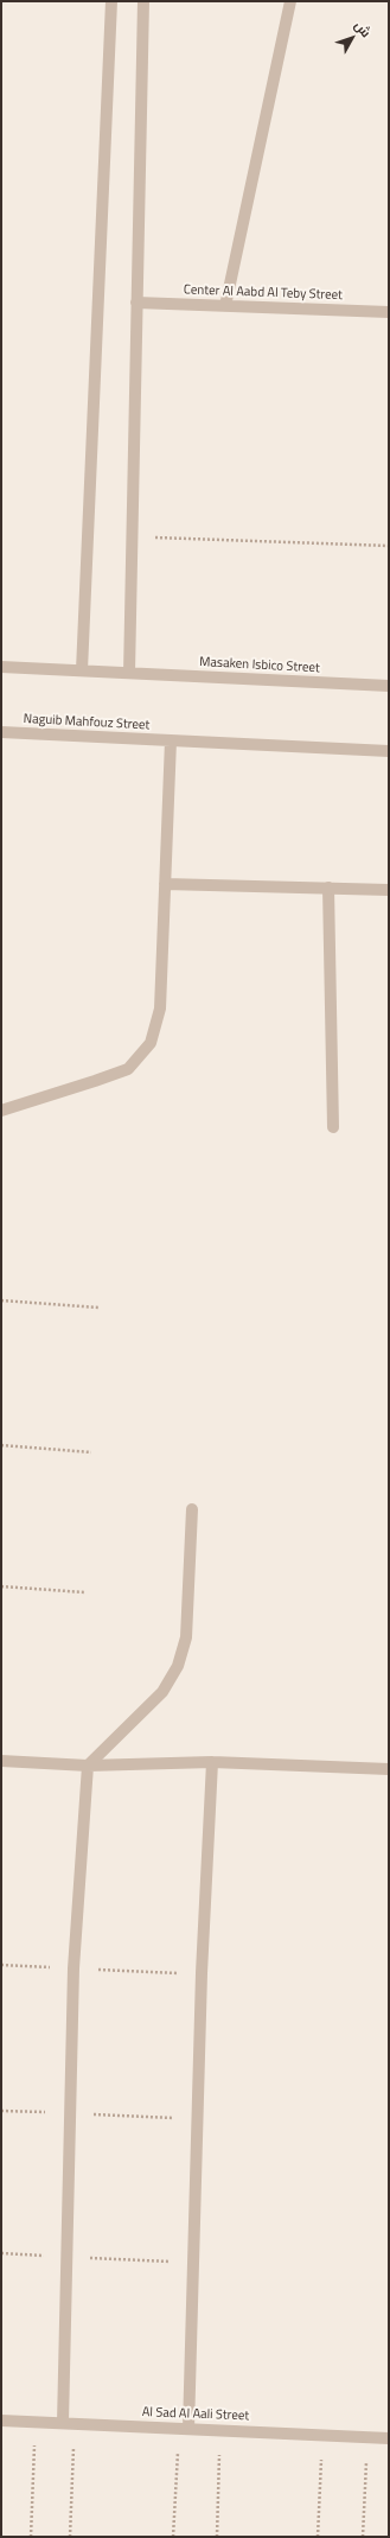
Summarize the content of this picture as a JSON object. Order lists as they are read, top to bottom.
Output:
{
  "streets": {
    "street": [
      "Center Al Aabd Al Teby Street",
      "Masaken Isbico Street",
      "Naguib Mahfouz Street",
      "Al Sad Al Aali Street"
    ]
  },
  "north": "top right"
}
